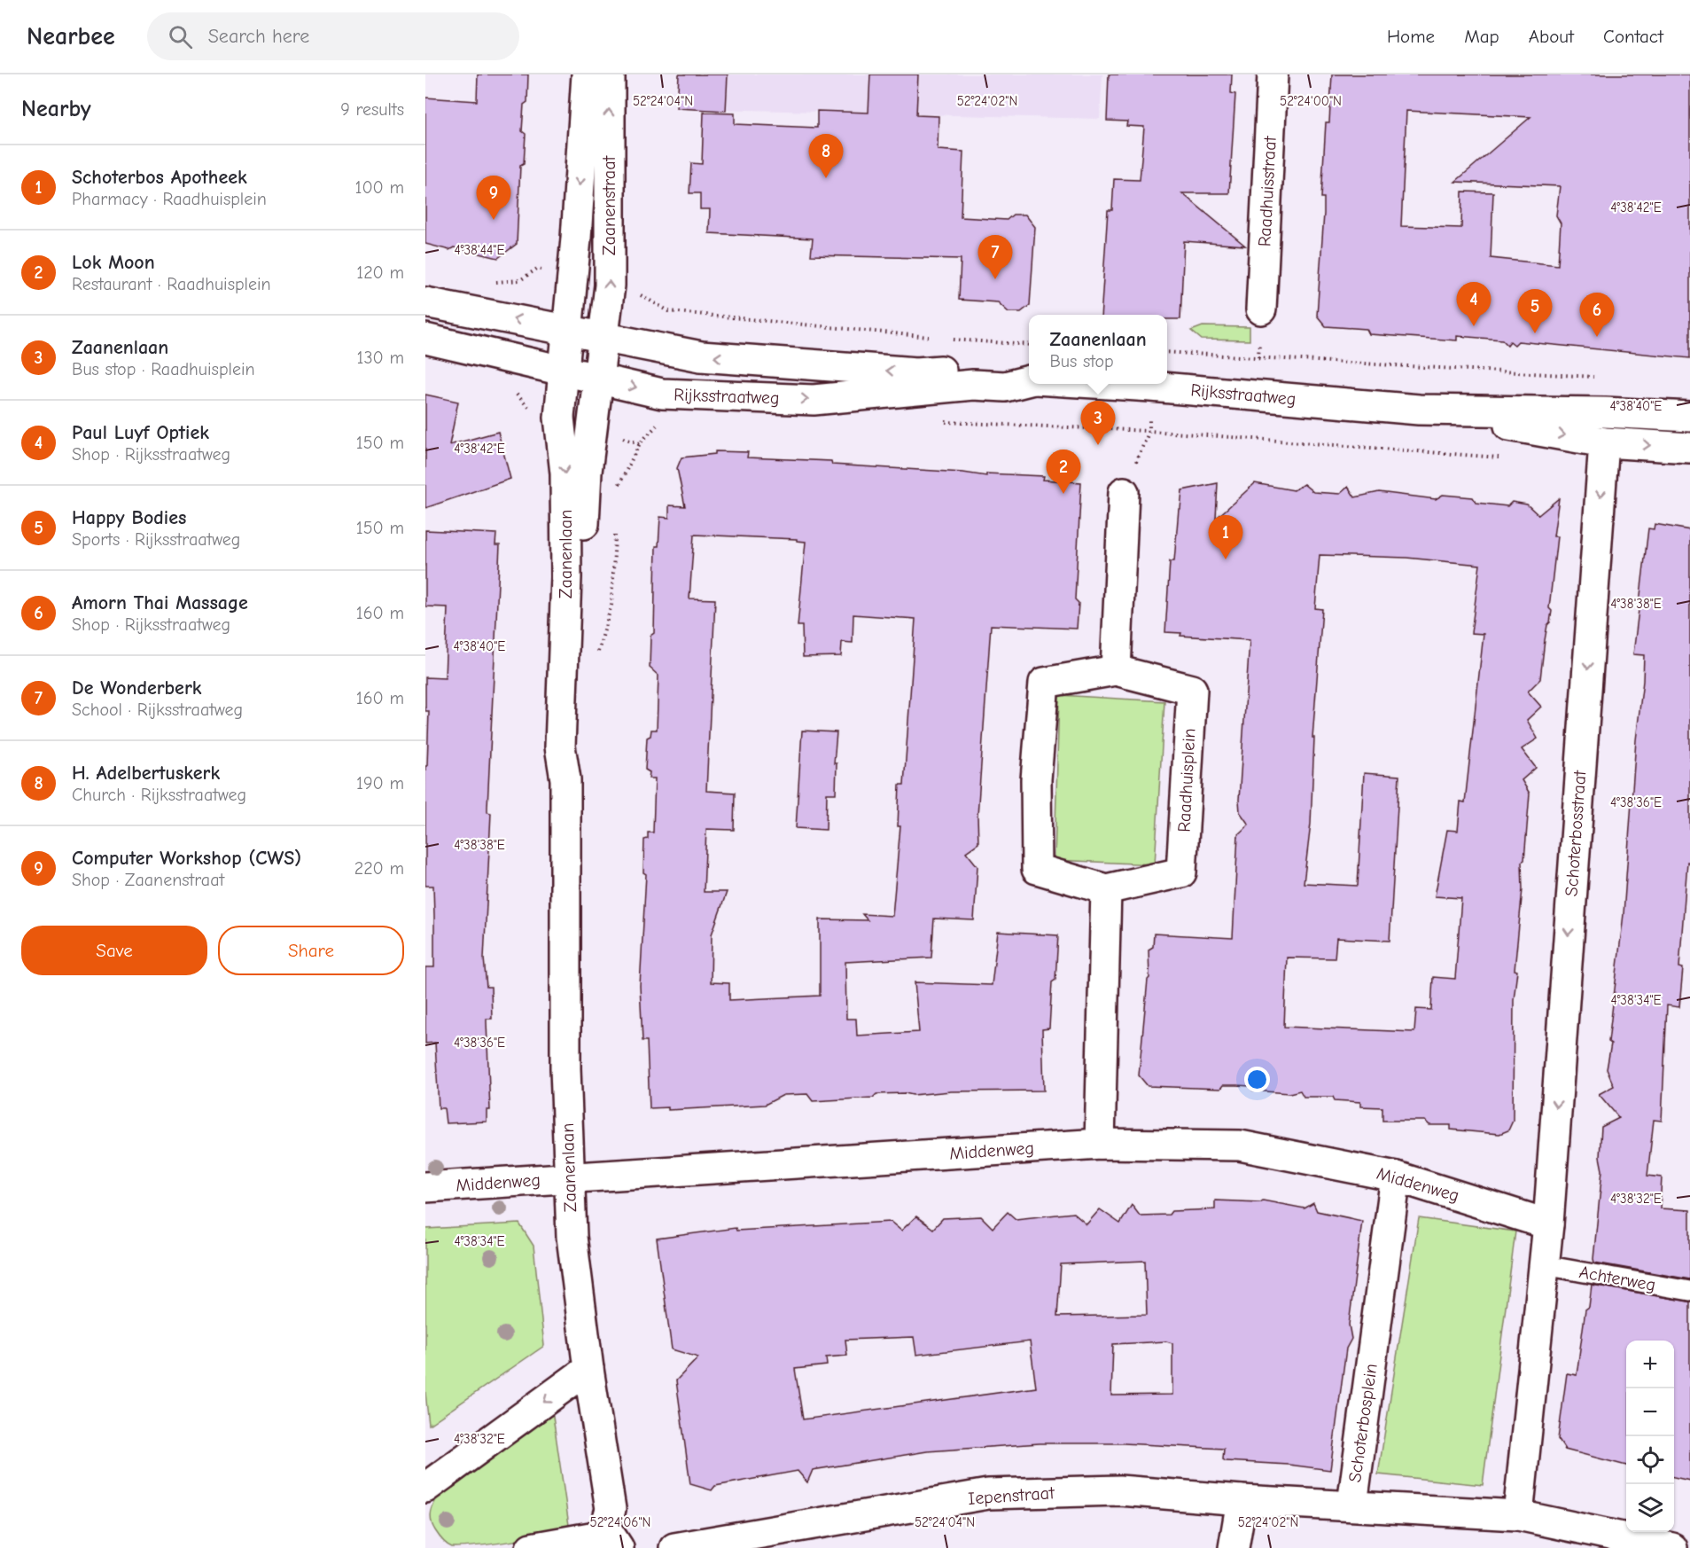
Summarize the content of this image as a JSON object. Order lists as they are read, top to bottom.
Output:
{
  "streets": {
    "street": [
      "Raadhuisstraat",
      "Zaanenstraat",
      "Rijksstraatweg",
      "Zaanenlaan",
      "Raadhuisplein",
      "Schoterbosstraat",
      "Middenweg",
      "Schoterbosplein",
      "Iepenstraat"
    ],
    "lane": ["Achterweg"]
  },
  "crossings": [
    ["Zaanenstraat", "Rijksstraatweg"],
    ["Zaanenstraat", "Zaanenlaan"],
    ["Rijksstraatweg", "Zaanenlaan"],
    ["Rijksstraatweg", "Schoterbosstraat"],
    ["Zaanenlaan", "Middenweg"],
    ["Schoterbosstraat", "Middenweg"],
    ["Middenweg", "Schoterbosplein"],
    ["Schoterbosplein", "Iepenstraat"]
  ],
  "one_way": ["Schoterbosstraat"],
  "page": {
    "header": "Nearbee",
    "search": "Search here",
    "nav": [
      "Home",
      "Map",
      "About",
      "Contact"
    ],
    "heading": ["Nearby", "9 results"],
    "pins": [
      "8",
      "9",
      "7",
      "4",
      "5",
      "6",
      "3",
      "2",
      "1"
    ],
    "list": [
      {
        "mark": "1",
        "name": "Schoterbos Apotheek",
        "note": "Pharmacy · Raadhuisplein",
        "value": "100 m"
      },
      {
        "mark": "2",
        "name": "Lok Moon",
        "note": "Restaurant · Raadhuisplein",
        "value": "120 m"
      },
      {
        "mark": "3",
        "name": "Zaanenlaan",
        "note": "Bus stop · Raadhuisplein",
        "value": "130 m"
      },
      {
        "mark": "4",
        "name": "Paul Luyf Optiek",
        "note": "Shop · Rijksstraatweg",
        "value": "150 m"
      },
      {
        "mark": "5",
        "name": "Happy Bodies",
        "note": "Sports · Rijksstraatweg",
        "value": "150 m"
      },
      {
        "mark": "6",
        "name": "Amorn Thai Massage",
        "note": "Shop · Rijksstraatweg",
        "value": "160 m"
      },
      {
        "mark": "7",
        "name": "De Wonderberk",
        "note": "School · Rijksstraatweg",
        "value": "160 m"
      },
      {
        "mark": "8",
        "name": "H. Adelbertuskerk",
        "note": "Church · Rijksstraatweg",
        "value": "190 m"
      },
      {
        "mark": "9",
        "name": "Computer Workshop (CWS)",
        "note": "Shop · Zaanenstraat",
        "value": "220 m"
      }
    ],
    "popup": ["Zaanenlaan", "Bus stop"],
    "buttons": ["Save", "Share"],
    "map_buttons": ["+", "−"]
  },
  "coordinates": [
    "52°24'04\"N",
    "52°24'02\"N",
    "52°24'00\"N",
    "4°38'42\"E",
    "4°38'44\"E",
    "4°38'40\"E",
    "4°38'38\"E",
    "4°38'36\"E",
    "4°38'34\"E",
    "4°38'32\"E",
    "52°24'06\"N"
  ]
}
